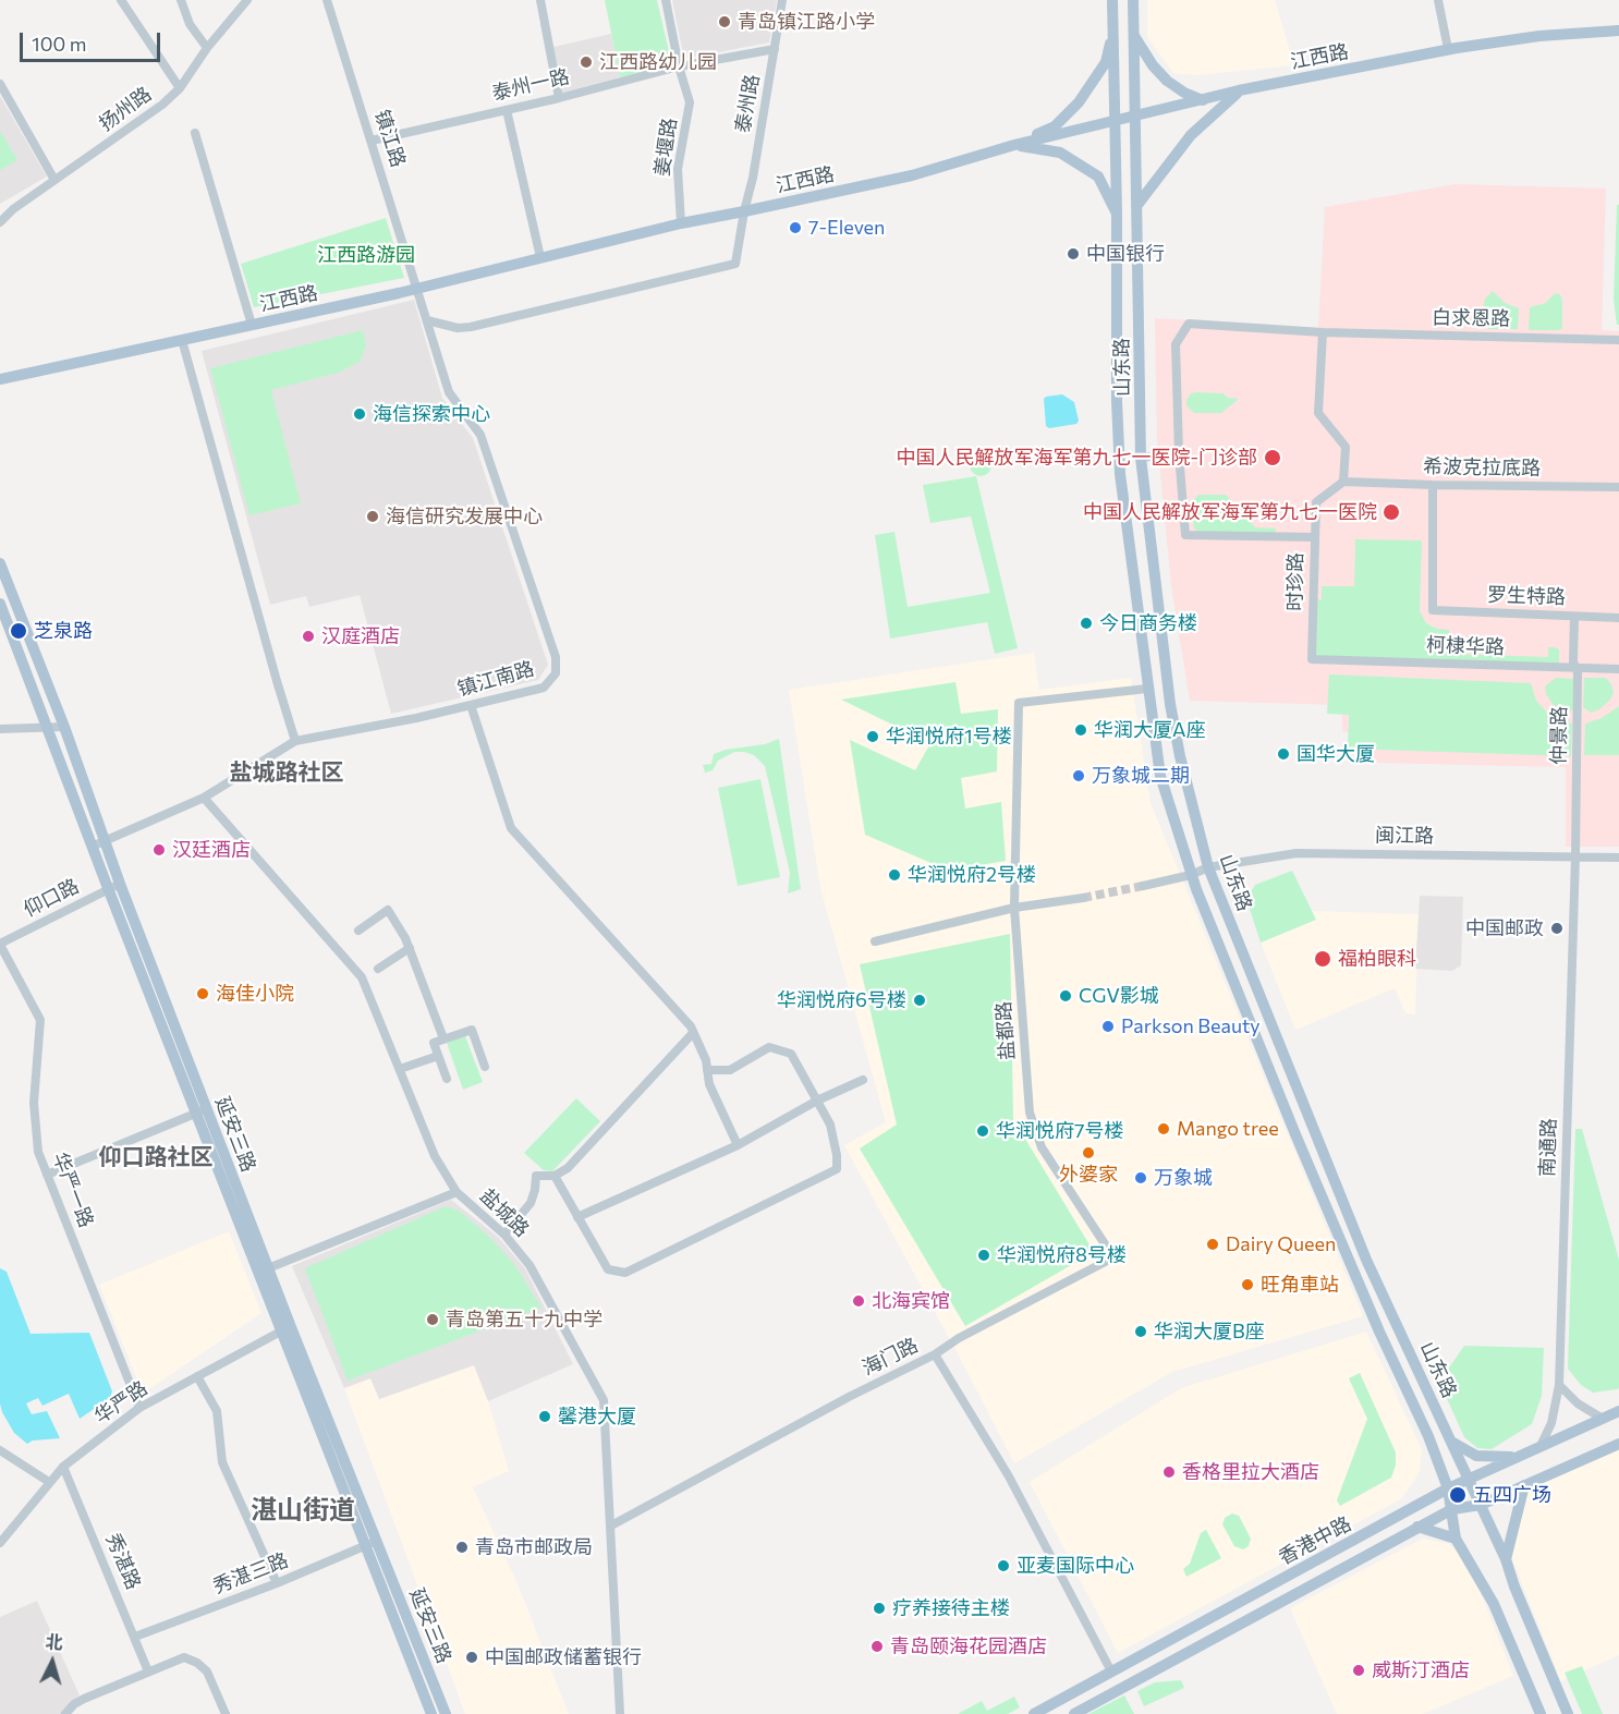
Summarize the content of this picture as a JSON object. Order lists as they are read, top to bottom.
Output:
{
  "streets": {
    "main road": [
      "江西路",
      "山东路",
      "延安三路",
      "香港中路"
    ],
    "street": [
      "泰州一路",
      "泰州路",
      "扬州路",
      "镇江路",
      "姜堰路",
      "白求恩路",
      "希波克拉底路",
      "时珍路",
      "罗生特路",
      "柯棣华路",
      "镇江南路",
      "仲景路",
      "闽江路",
      "仰口路",
      "盐都路",
      "南通路",
      "华严一路",
      "盐城路",
      "海门路",
      "华严路",
      "秀湛路",
      "秀湛三路"
    ]
  },
  "crossings": [
    ["江西路", "泰州路"],
    ["江西路", "镇江路"],
    ["江西路", "姜堰路"],
    ["江西路", "山东路"],
    ["江西路", "镇江南路"],
    ["泰州一路", "泰州路"],
    ["泰州一路", "镇江路"],
    ["泰州一路", "姜堰路"],
    ["泰州路", "镇江南路"],
    ["镇江路", "镇江南路"],
    ["山东路", "闽江路"],
    ["山东路", "盐都路"],
    ["山东路", "香港中路"],
    ["希波克拉底路", "时珍路"],
    ["希波克拉底路", "罗生特路"],
    ["时珍路", "柯棣华路"],
    ["罗生特路", "仲景路"],
    ["柯棣华路", "仲景路"],
    ["镇江南路", "延安三路"],
    ["镇江南路", "盐城路"],
    ["仲景路", "闽江路"],
    ["仲景路", "南通路"],
    ["闽江路", "南通路"],
    ["仰口路", "延安三路"],
    ["仰口路", "华严一路"],
    ["盐都路", "海门路"],
    ["延安三路", "华严路"],
    ["延安三路", "秀湛三路"],
    ["南通路", "香港中路"],
    ["华严一路", "华严路"],
    ["盐城路", "海门路"],
    ["海门路", "香港中路"],
    ["华严路", "秀湛路"],
    ["秀湛路", "秀湛三路"]
  ],
  "districts": ["盐城路社区", "仰口路社区", "湛山街道"],
  "parks": ["江西路游园"],
  "places": [
    "青岛镇江路小学",
    "江西路幼儿园",
    "7-Eleven",
    "中国银行",
    "海信探索中心",
    "中国人民解放军海军第九七一医院-门诊部",
    "中国人民解放军海军第九七一医院",
    "海信研究发展中心",
    "今日商务楼",
    "芝泉路",
    "汉庭酒店",
    "华润大厦A座",
    "华润悦府1号楼",
    "国华大厦",
    "万象城二期",
    "汉廷酒店",
    "华润悦府2号楼",
    "中国邮政",
    "福柏眼科",
    "海佳小院",
    "CGV影城",
    "华润悦府6号楼",
    "Parkson Beauty",
    "Mango tree",
    "华润悦府7号楼",
    "外婆家",
    "万象城",
    "Dairy Queen",
    "华润悦府8号楼",
    "旺角車站",
    "北海宾馆",
    "青岛第五十九中学",
    "华润大厦B座",
    "馨港大厦",
    "香格里拉大酒店",
    "五四广场",
    "青岛市邮政局",
    "亚麦国际中心",
    "疗养接待主楼",
    "青岛颐海花园酒店",
    "中国邮政储蓄银行",
    "威斯汀酒店"
  ],
  "scale_bar": "100 m",
  "north": "top"
}
